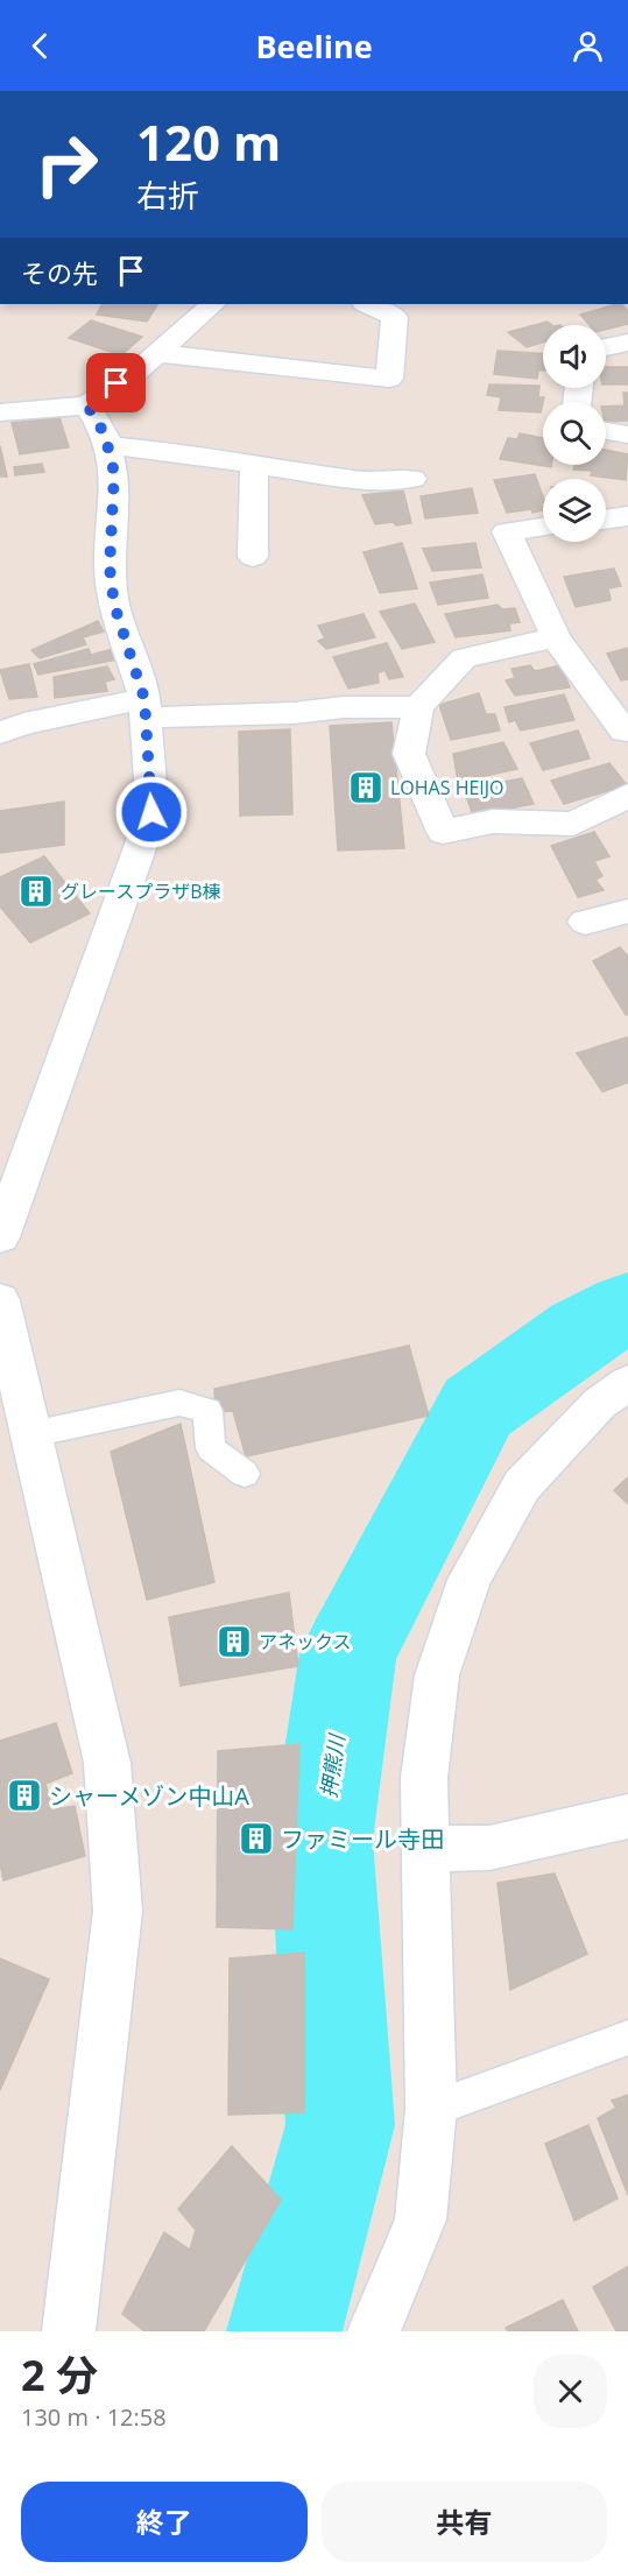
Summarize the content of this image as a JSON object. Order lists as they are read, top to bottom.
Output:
{
  "water": ["押熊川"],
  "places": {
    "building": [
      "LOHAS HEIJO",
      "グレースプラザB棟",
      "アネックス",
      "シャーメゾン中山A",
      "ファミール寺田"
    ]
  },
  "page": {
    "header": "Beeline",
    "turn": ["120 m", "右折"],
    "then": "その先",
    "heading": ["2 分", "130 m · 12:58"],
    "buttons": ["終了", "共有"]
  }
}
